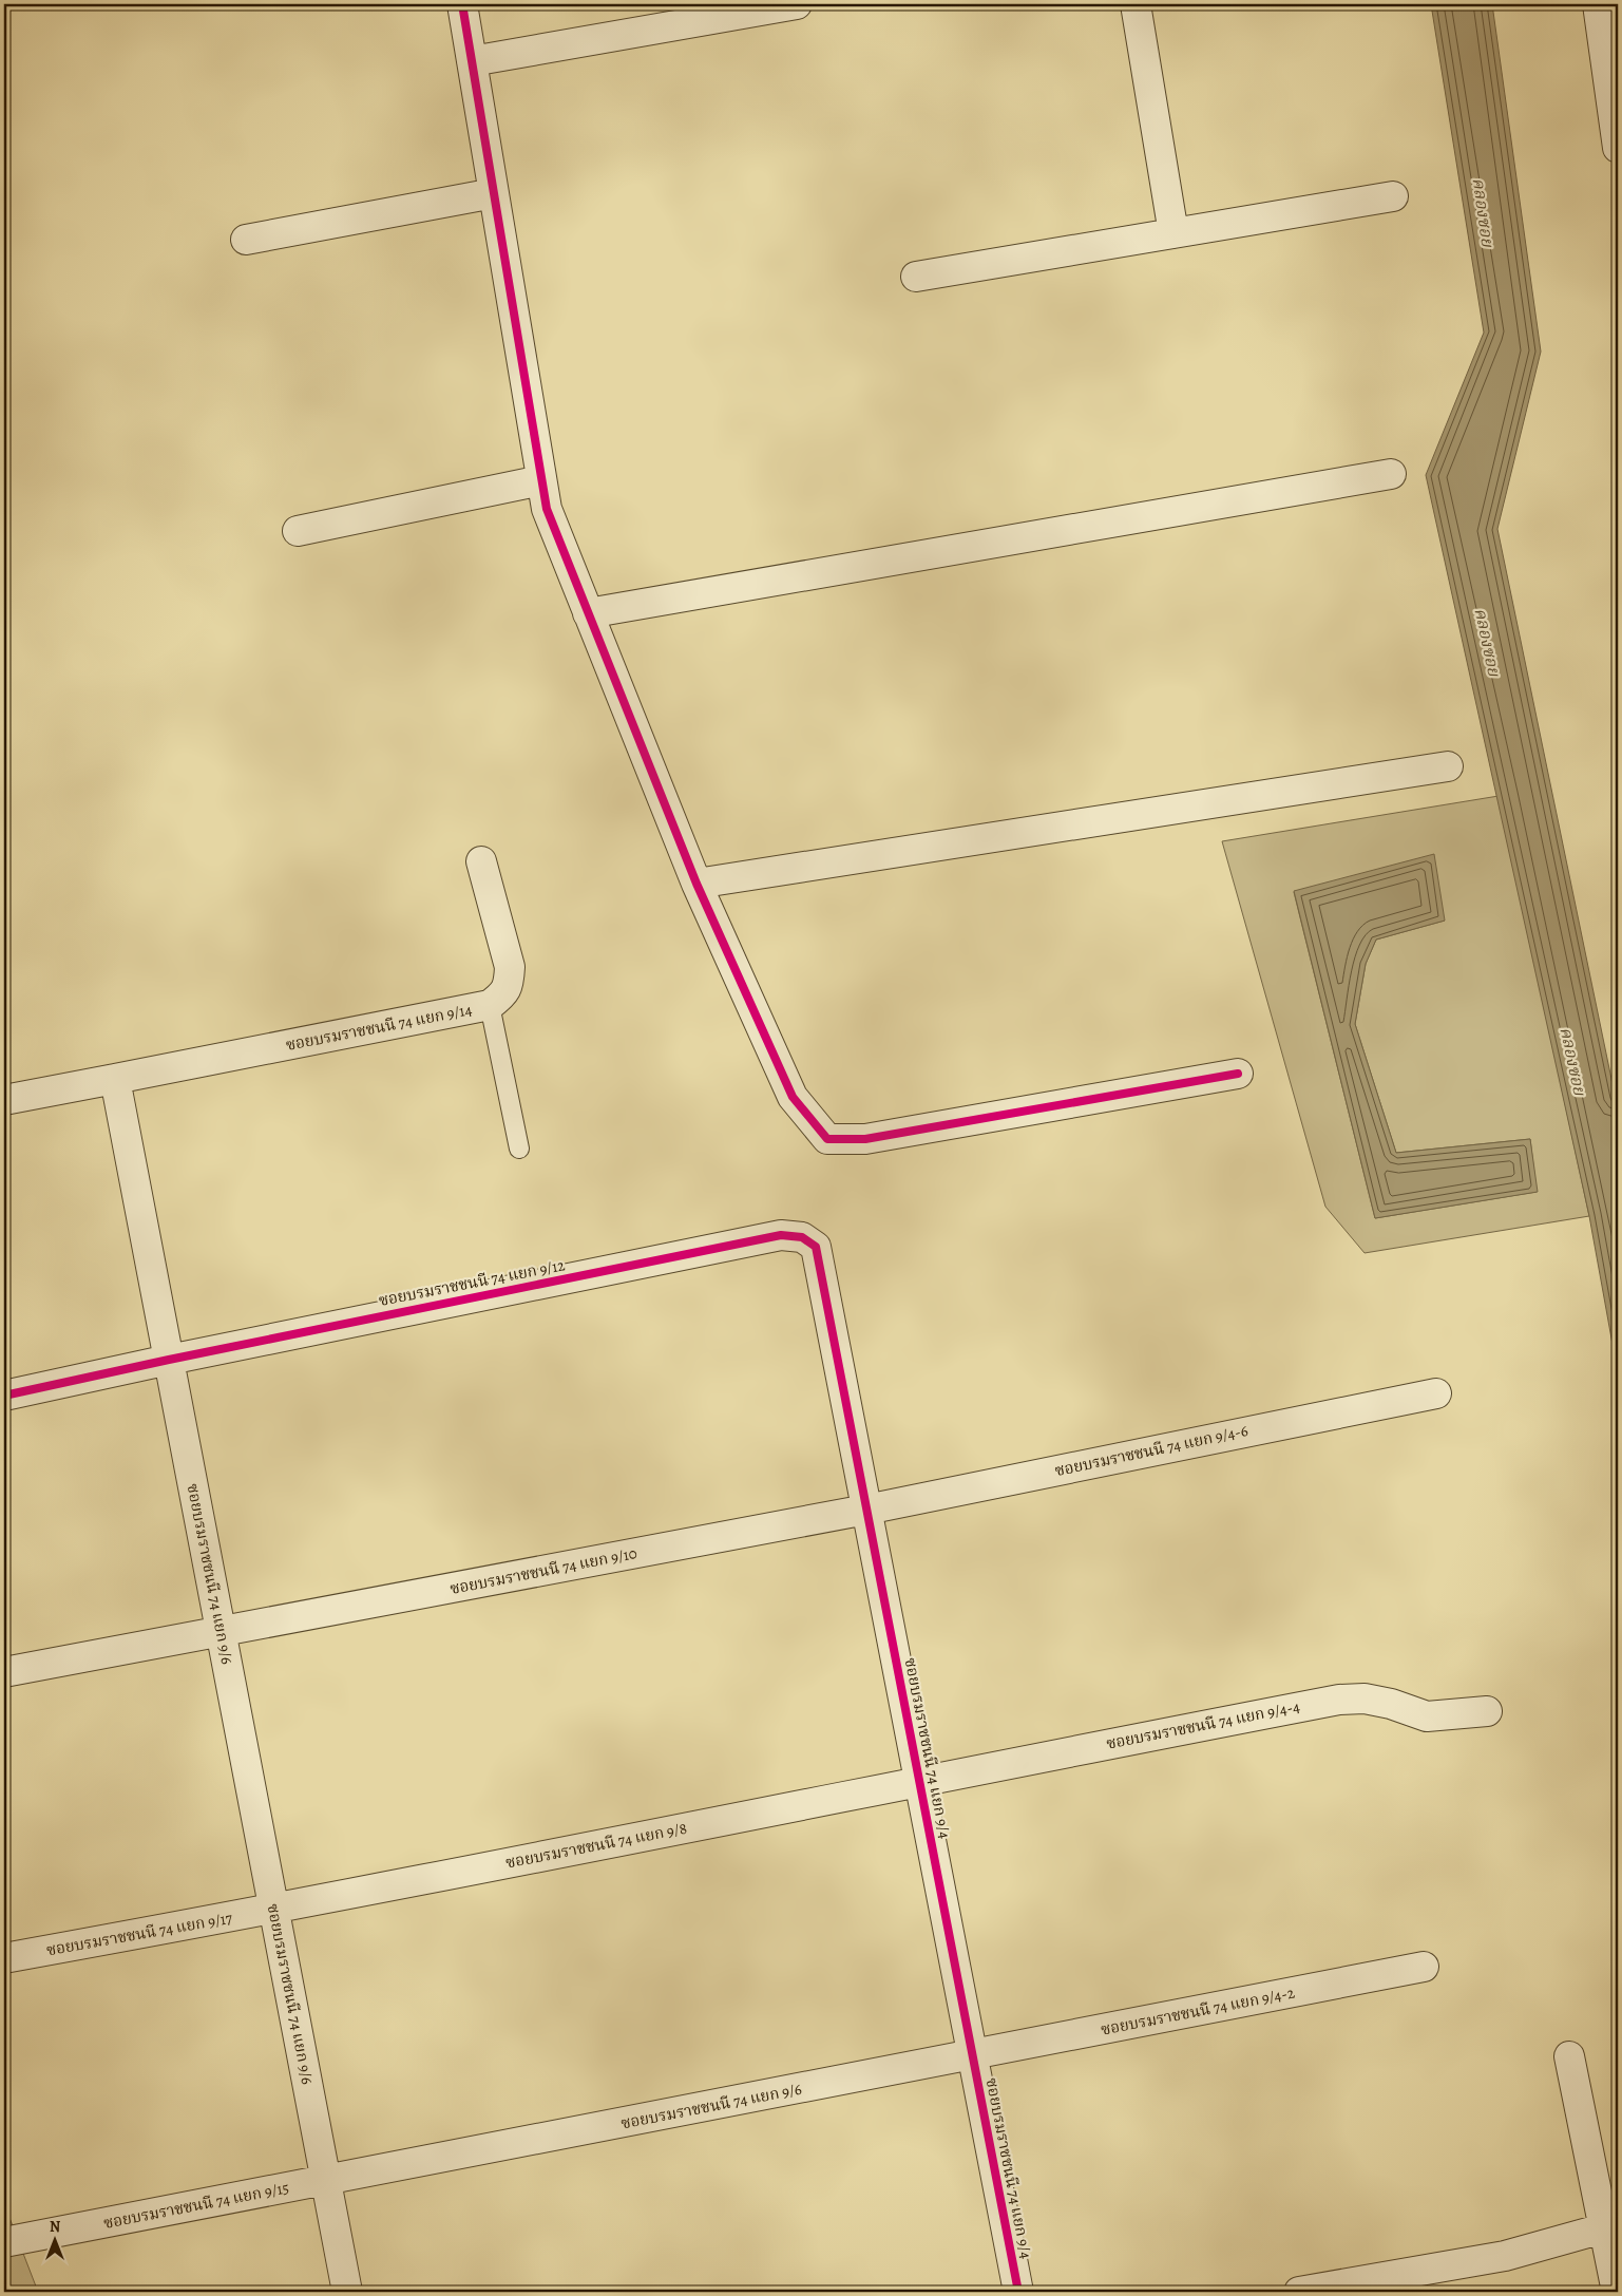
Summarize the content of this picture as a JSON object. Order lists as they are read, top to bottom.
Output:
{
  "streets": {
    "street": [
      "ซอยบรมราชชนนี 74 แยก 9/14",
      "ซอยบรมราชชนนี 74 แยก 9/12",
      "ซอยบรมราชชนนี 74 แยก 9/4-6",
      "ซอยบรมราชชนนี 74 แยก 9/10",
      "ซอยบรมราชชนนี 74 แยก 9/6",
      "ซอยบรมราชชนนี 74 แยก 9/4-4",
      "ซอยบรมราชชนนี 74 แยก 9/4",
      "ซอยบรมราชชนนี 74 แยก 9/8",
      "ซอยบรมราชชนนี 74 แยก 9/17",
      "ซอยบรมราชชนนี 74 แยก 9/4-2",
      "ซอยบรมราชชนนี 74 แยก 9/15"
    ]
  },
  "crossings": [
    ["ซอยบรมราชชนนี 74 แยก 9/14", "ซอยบรมราชชนนี 74 แยก 9/6"],
    ["ซอยบรมราชชนนี 74 แยก 9/12", "ซอยบรมราชชนนี 74 แยก 9/6"],
    ["ซอยบรมราชชนนี 74 แยก 9/12", "ซอยบรมราชชนนี 74 แยก 9/4"],
    ["ซอยบรมราชชนนี 74 แยก 9/4-6", "ซอยบรมราชชนนี 74 แยก 9/10"],
    ["ซอยบรมราชชนนี 74 แยก 9/4-6", "ซอยบรมราชชนนี 74 แยก 9/4"],
    ["ซอยบรมราชชนนี 74 แยก 9/10", "ซอยบรมราชชนนี 74 แยก 9/6"],
    ["ซอยบรมราชชนนี 74 แยก 9/10", "ซอยบรมราชชนนี 74 แยก 9/4"],
    ["ซอยบรมราชชนนี 74 แยก 9/6", "ซอยบรมราชชนนี 74 แยก 9/4"],
    ["ซอยบรมราชชนนี 74 แยก 9/6", "ซอยบรมราชชนนี 74 แยก 9/8"],
    ["ซอยบรมราชชนนี 74 แยก 9/6", "ซอยบรมราชชนนี 74 แยก 9/17"],
    ["ซอยบรมราชชนนี 74 แยก 9/6", "ซอยบรมราชชนนี 74 แยก 9/4-2"],
    ["ซอยบรมราชชนนี 74 แยก 9/6", "ซอยบรมราชชนนี 74 แยก 9/15"],
    ["ซอยบรมราชชนนี 74 แยก 9/4-4", "ซอยบรมราชชนนี 74 แยก 9/4"],
    ["ซอยบรมราชชนนี 74 แยก 9/4-4", "ซอยบรมราชชนนี 74 แยก 9/8"],
    ["ซอยบรมราชชนนี 74 แยก 9/4", "ซอยบรมราชชนนี 74 แยก 9/8"],
    ["ซอยบรมราชชนนี 74 แยก 9/4", "ซอยบรมราชชนนี 74 แยก 9/4-2"],
    ["ซอยบรมราชชนนี 74 แยก 9/8", "ซอยบรมราชชนนี 74 แยก 9/17"]
  ],
  "water": ["คลองซอย"],
  "north": "top"
}
